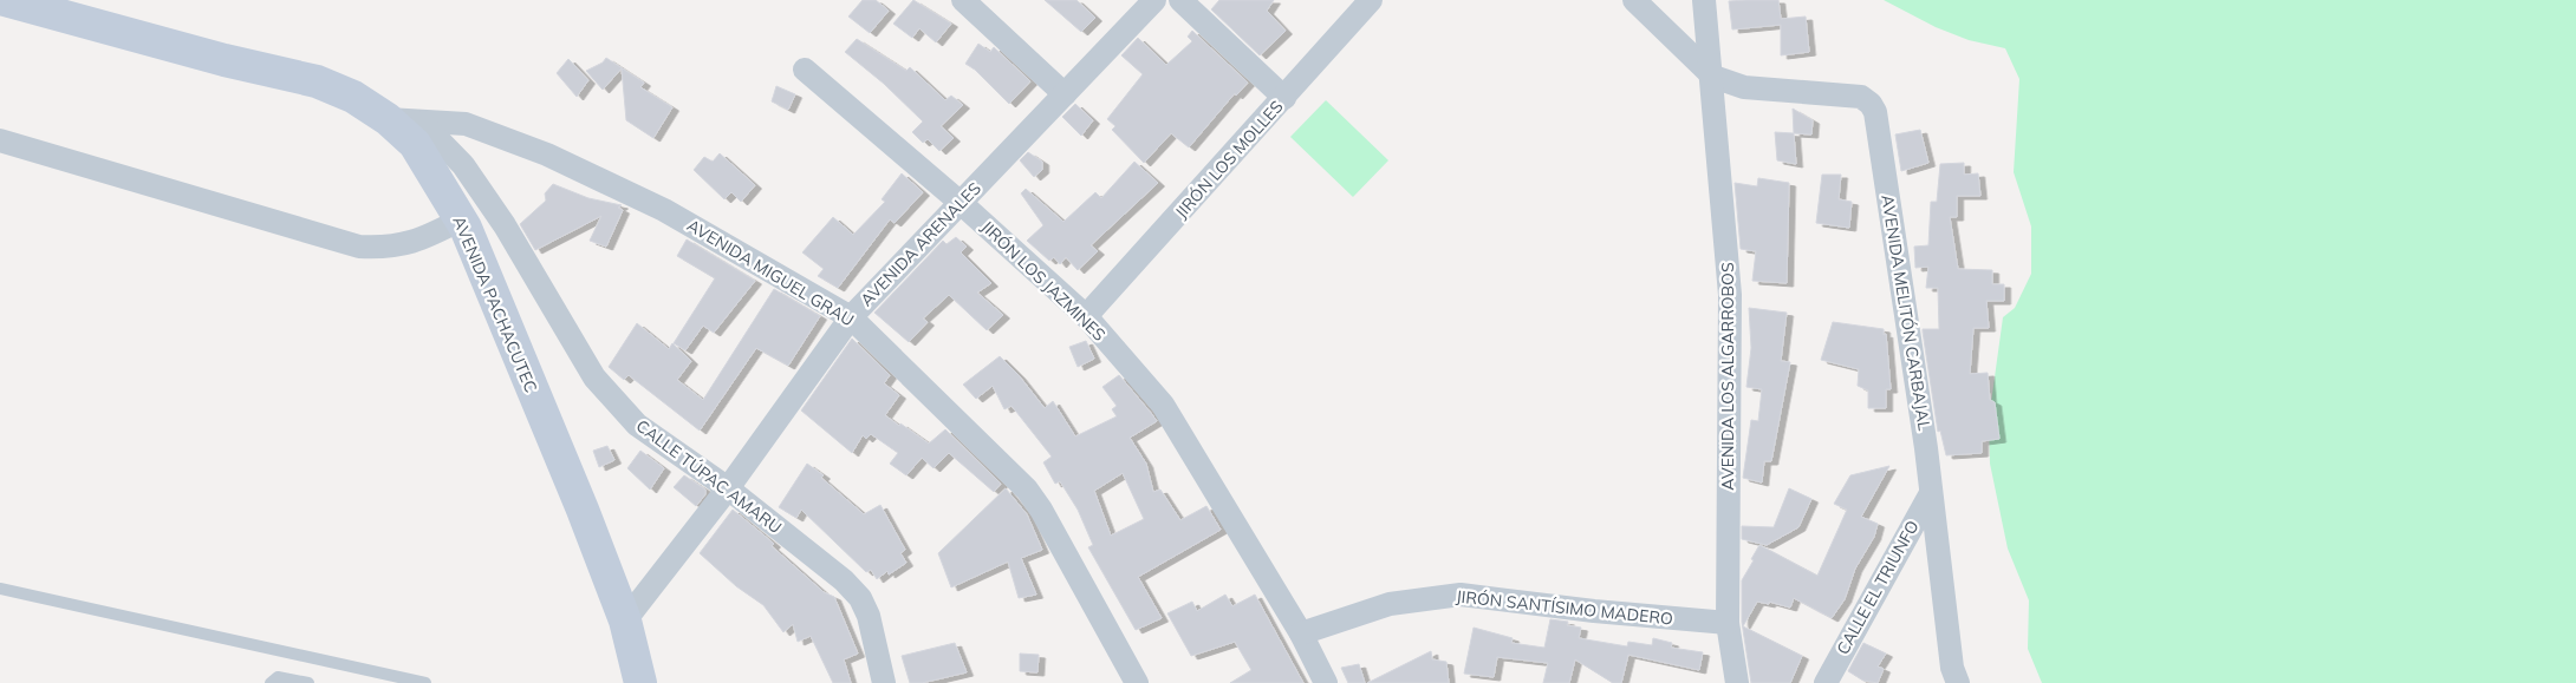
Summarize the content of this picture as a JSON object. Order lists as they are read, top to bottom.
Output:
{
  "streets": {
    "main road": ["AVENIDA PACHACUTEC"],
    "street": [
      "JIRÓN LOS MOLLES",
      "AVENIDA ARENALES",
      "AVENIDA MIGUEL GRAU",
      "JIRÓN LOS JAZMINES",
      "AVENIDA MELITÓN CARBAJAL",
      "AVENIDA LOS ALGARROBOS",
      "CALLE TÚPAC AMARU",
      "CALLE EL TRIUNFO",
      "JIRÓN SANTÍSIMO MADERO"
    ]
  },
  "crossings": [
    ["JIRÓN LOS MOLLES", "JIRÓN LOS JAZMINES"],
    ["AVENIDA ARENALES", "AVENIDA MIGUEL GRAU"],
    ["AVENIDA ARENALES", "JIRÓN LOS JAZMINES"],
    ["AVENIDA ARENALES", "AVENIDA PACHACUTEC"],
    ["AVENIDA ARENALES", "CALLE TÚPAC AMARU"],
    ["AVENIDA MIGUEL GRAU", "AVENIDA PACHACUTEC"],
    ["AVENIDA MIGUEL GRAU", "CALLE TÚPAC AMARU"],
    ["JIRÓN LOS JAZMINES", "JIRÓN SANTÍSIMO MADERO"],
    ["AVENIDA MELITÓN CARBAJAL", "AVENIDA LOS ALGARROBOS"],
    ["AVENIDA MELITÓN CARBAJAL", "CALLE EL TRIUNFO"],
    ["AVENIDA LOS ALGARROBOS", "JIRÓN SANTÍSIMO MADERO"]
  ]
}
